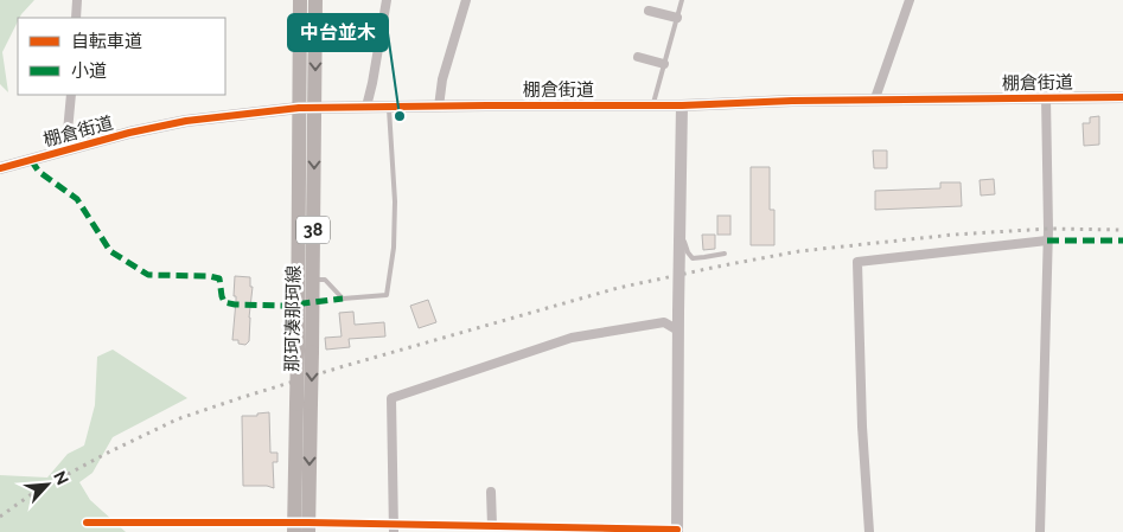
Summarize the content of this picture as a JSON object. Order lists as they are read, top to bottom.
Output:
{
  "streets": {
    "main road": ["38", "那珂湊那珂線"],
    "street": ["棚倉街道"]
  },
  "crossings": [
    ["棚倉街道", "那珂湊那珂線"]
  ],
  "places": ["中台並木"],
  "legend": ["自転車道", "小道"],
  "north": "top right"
}
